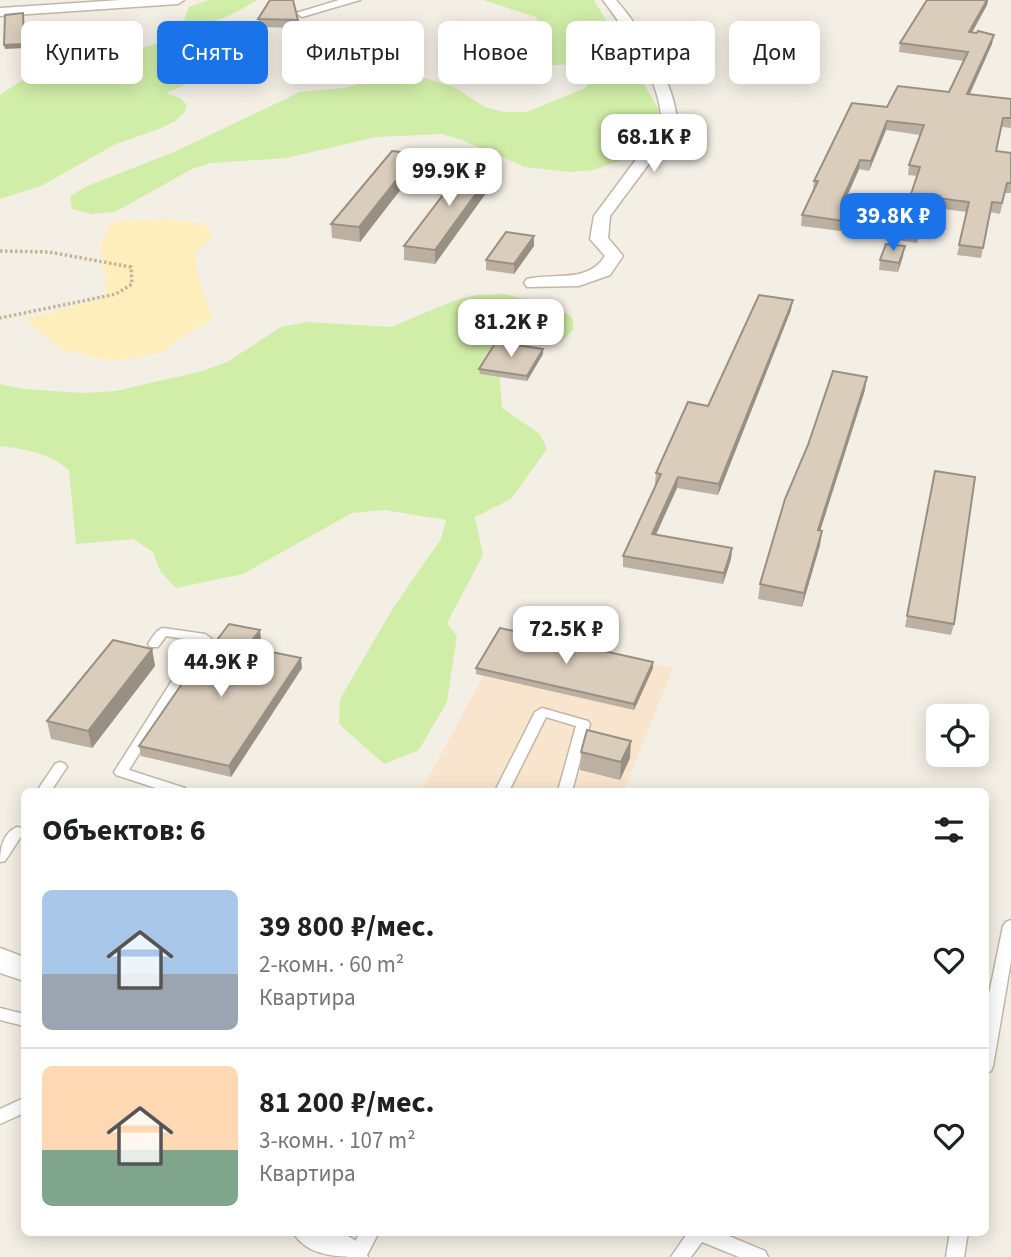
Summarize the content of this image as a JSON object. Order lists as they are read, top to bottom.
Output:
{
  "page": {
    "chip": [
      "Купить",
      "Снять",
      "Фильтры",
      "Новое",
      "Квартира",
      "Дом"
    ],
    "price": [
      "68.1K ₽",
      "99.9K ₽",
      "39.8K ₽",
      "81.2K ₽",
      "72.5K ₽",
      "44.9K ₽"
    ],
    "heading": "Объектов: 6",
    "list": [
      {
        "name": "39 800 ₽/мес.",
        "note": "2-комн. · 60 m² · Квартира"
      },
      {
        "name": "81 200 ₽/мес.",
        "note": "3-комн. · 107 m² · Квартира"
      }
    ]
  }
}
